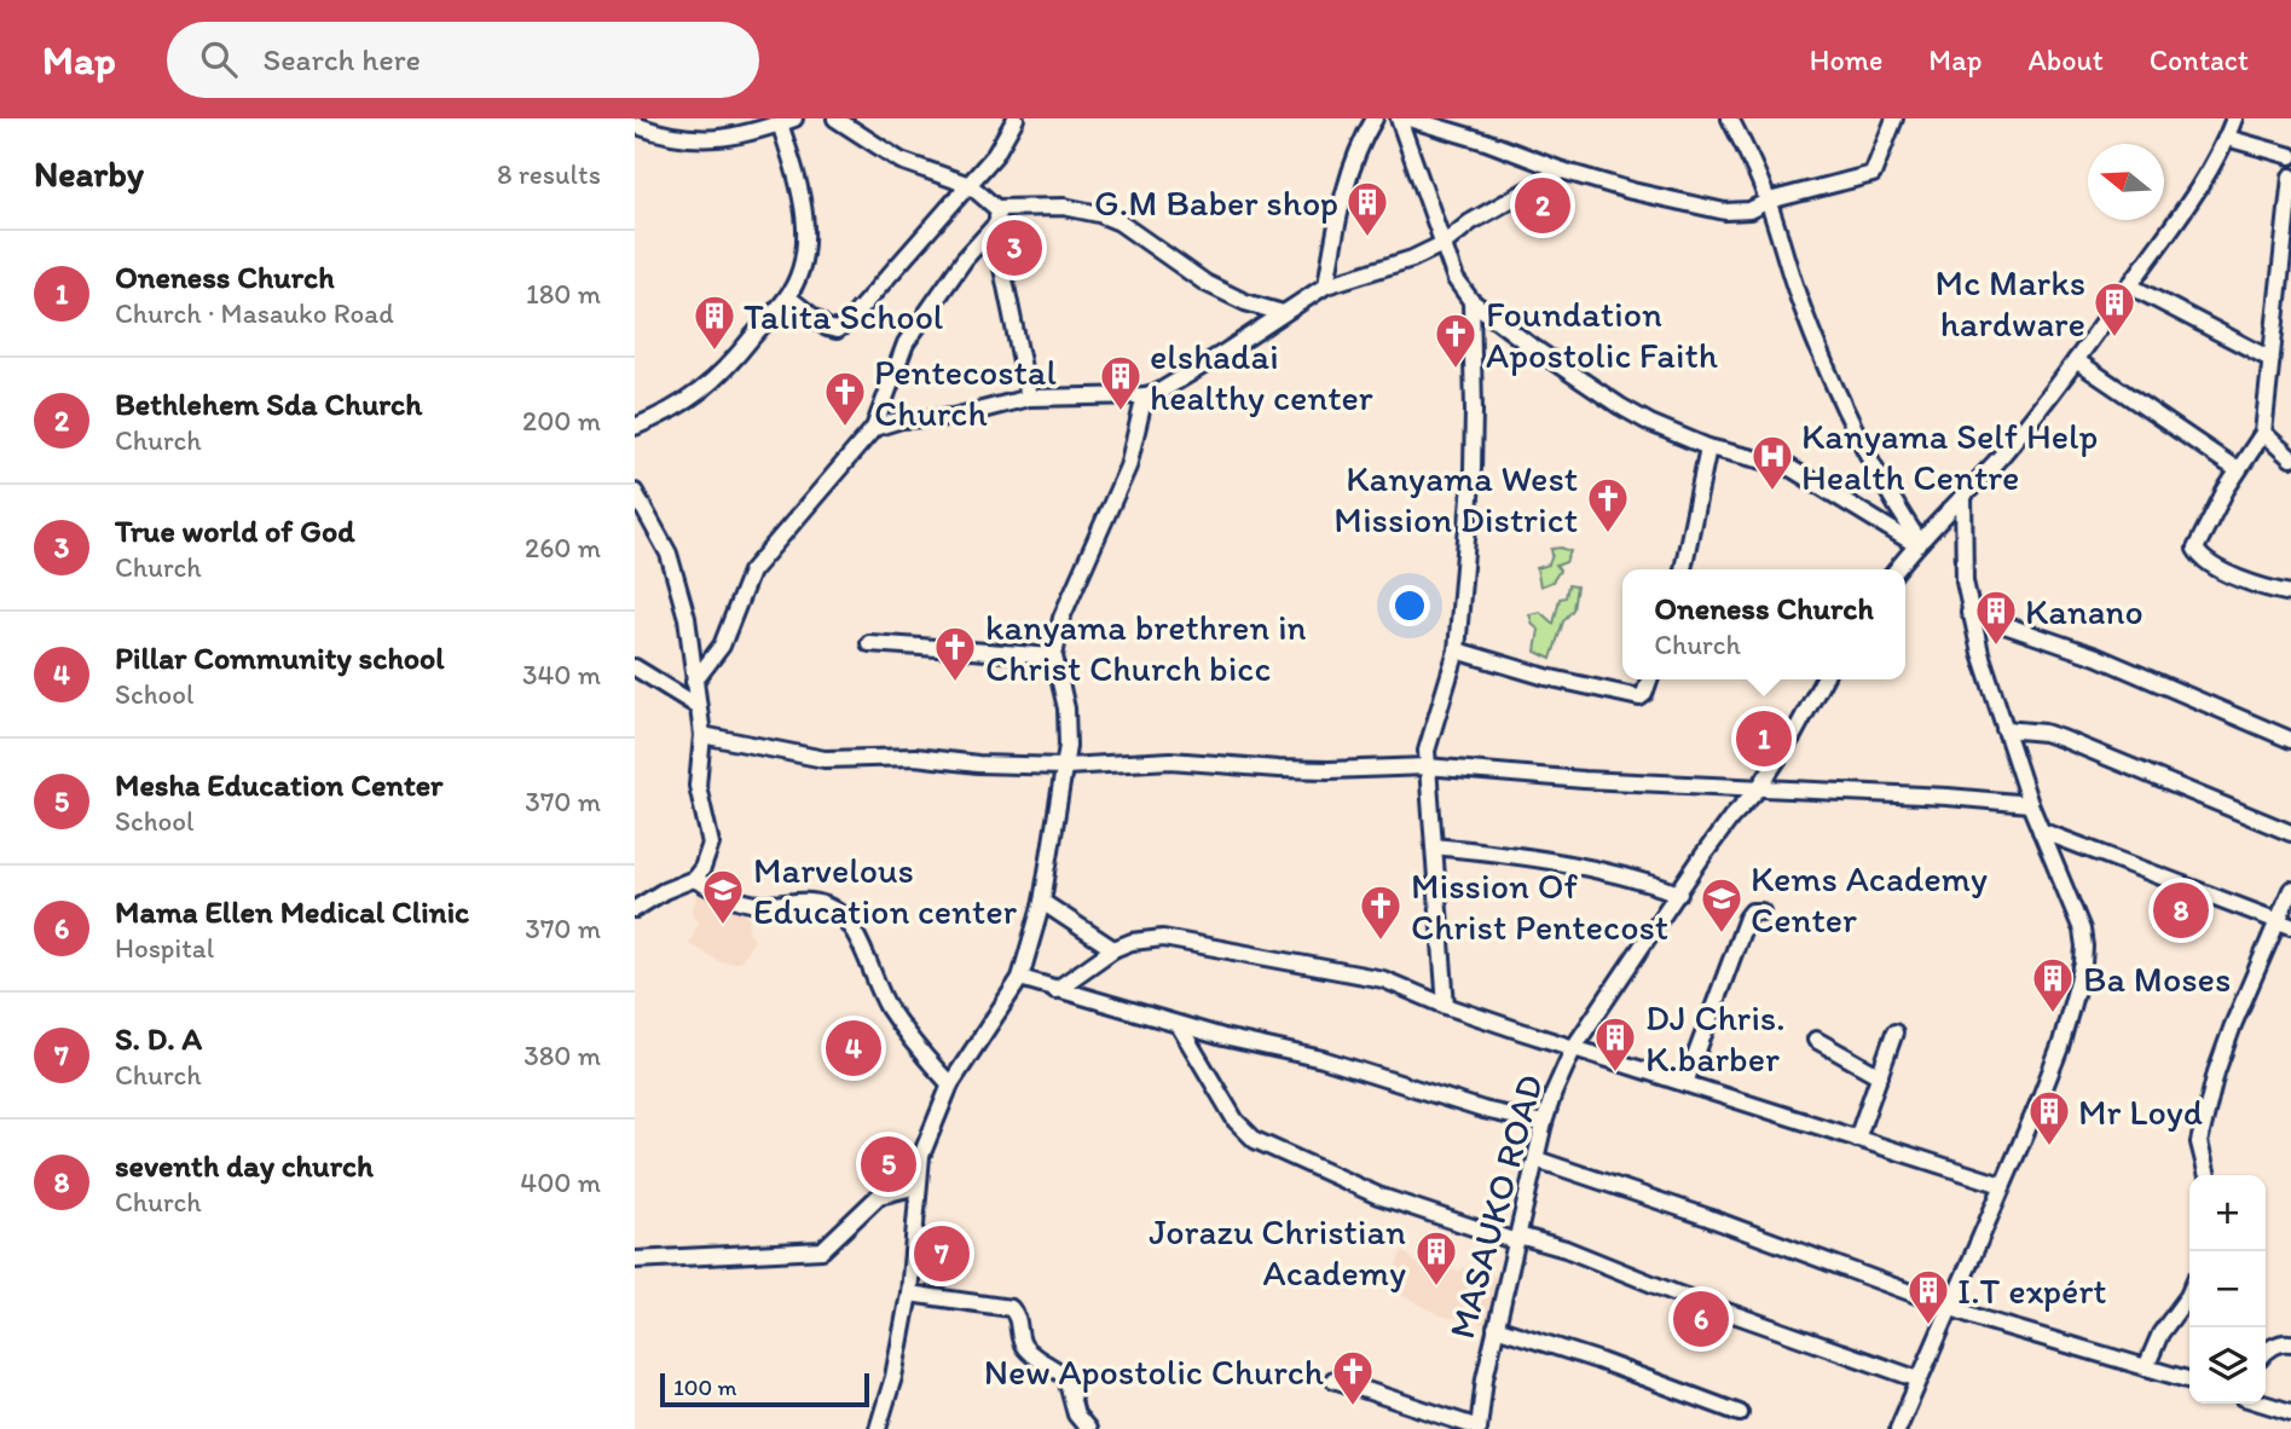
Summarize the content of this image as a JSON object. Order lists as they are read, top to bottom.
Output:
{
  "streets": {
    "street": ["MASAUKO ROAD"]
  },
  "places": {
    "building": [
      "G.M Baber shop",
      "Mc Marks hardware",
      "Talita School",
      "elshadai healthy center",
      "Kanano",
      "Ba Moses",
      "DJ Chris. K.barber",
      "Mr Loyd",
      "Jorazu Christian Academy",
      "I.T expért"
    ],
    "church": [
      "Foundation Apostolic Faith",
      "Pentecostal Church",
      "Kanyama West Mission District",
      "kanyama brethren in Christ Church bicc",
      "Mission Of Christ Pentecost",
      "New Apostolic Church"
    ],
    "hospital": ["Kanyama Self Help Health Centre"],
    "school or university": ["Marvelous Education center", "Kems Academy Center"]
  },
  "scale_bar": "100 m",
  "north": "left",
  "page": {
    "header": "Map",
    "search": "Search here",
    "nav": [
      "Home",
      "Map",
      "About",
      "Contact"
    ],
    "heading": ["Nearby", "8 results"],
    "pins": [
      "2",
      "3",
      "1",
      "8",
      "4",
      "5",
      "7",
      "6"
    ],
    "list": [
      {
        "mark": "1",
        "name": "Oneness Church",
        "note": "Church · Masauko Road",
        "value": "180 m"
      },
      {
        "mark": "2",
        "name": "Bethlehem Sda Church",
        "note": "Church",
        "value": "200 m"
      },
      {
        "mark": "3",
        "name": "True world of God",
        "note": "Church",
        "value": "260 m"
      },
      {
        "mark": "4",
        "name": "Pillar Community school",
        "note": "School",
        "value": "340 m"
      },
      {
        "mark": "5",
        "name": "Mesha Education Center",
        "note": "School",
        "value": "370 m"
      },
      {
        "mark": "6",
        "name": "Mama Ellen Medical Clinic",
        "note": "Hospital",
        "value": "370 m"
      },
      {
        "mark": "7",
        "name": "S. D. A",
        "note": "Church",
        "value": "380 m"
      },
      {
        "mark": "8",
        "name": "seventh day church",
        "note": "Church",
        "value": "400 m"
      }
    ],
    "popup": ["Oneness Church", "Church"],
    "map_buttons": ["+", "−"],
    "scale": "100 m"
  }
}
